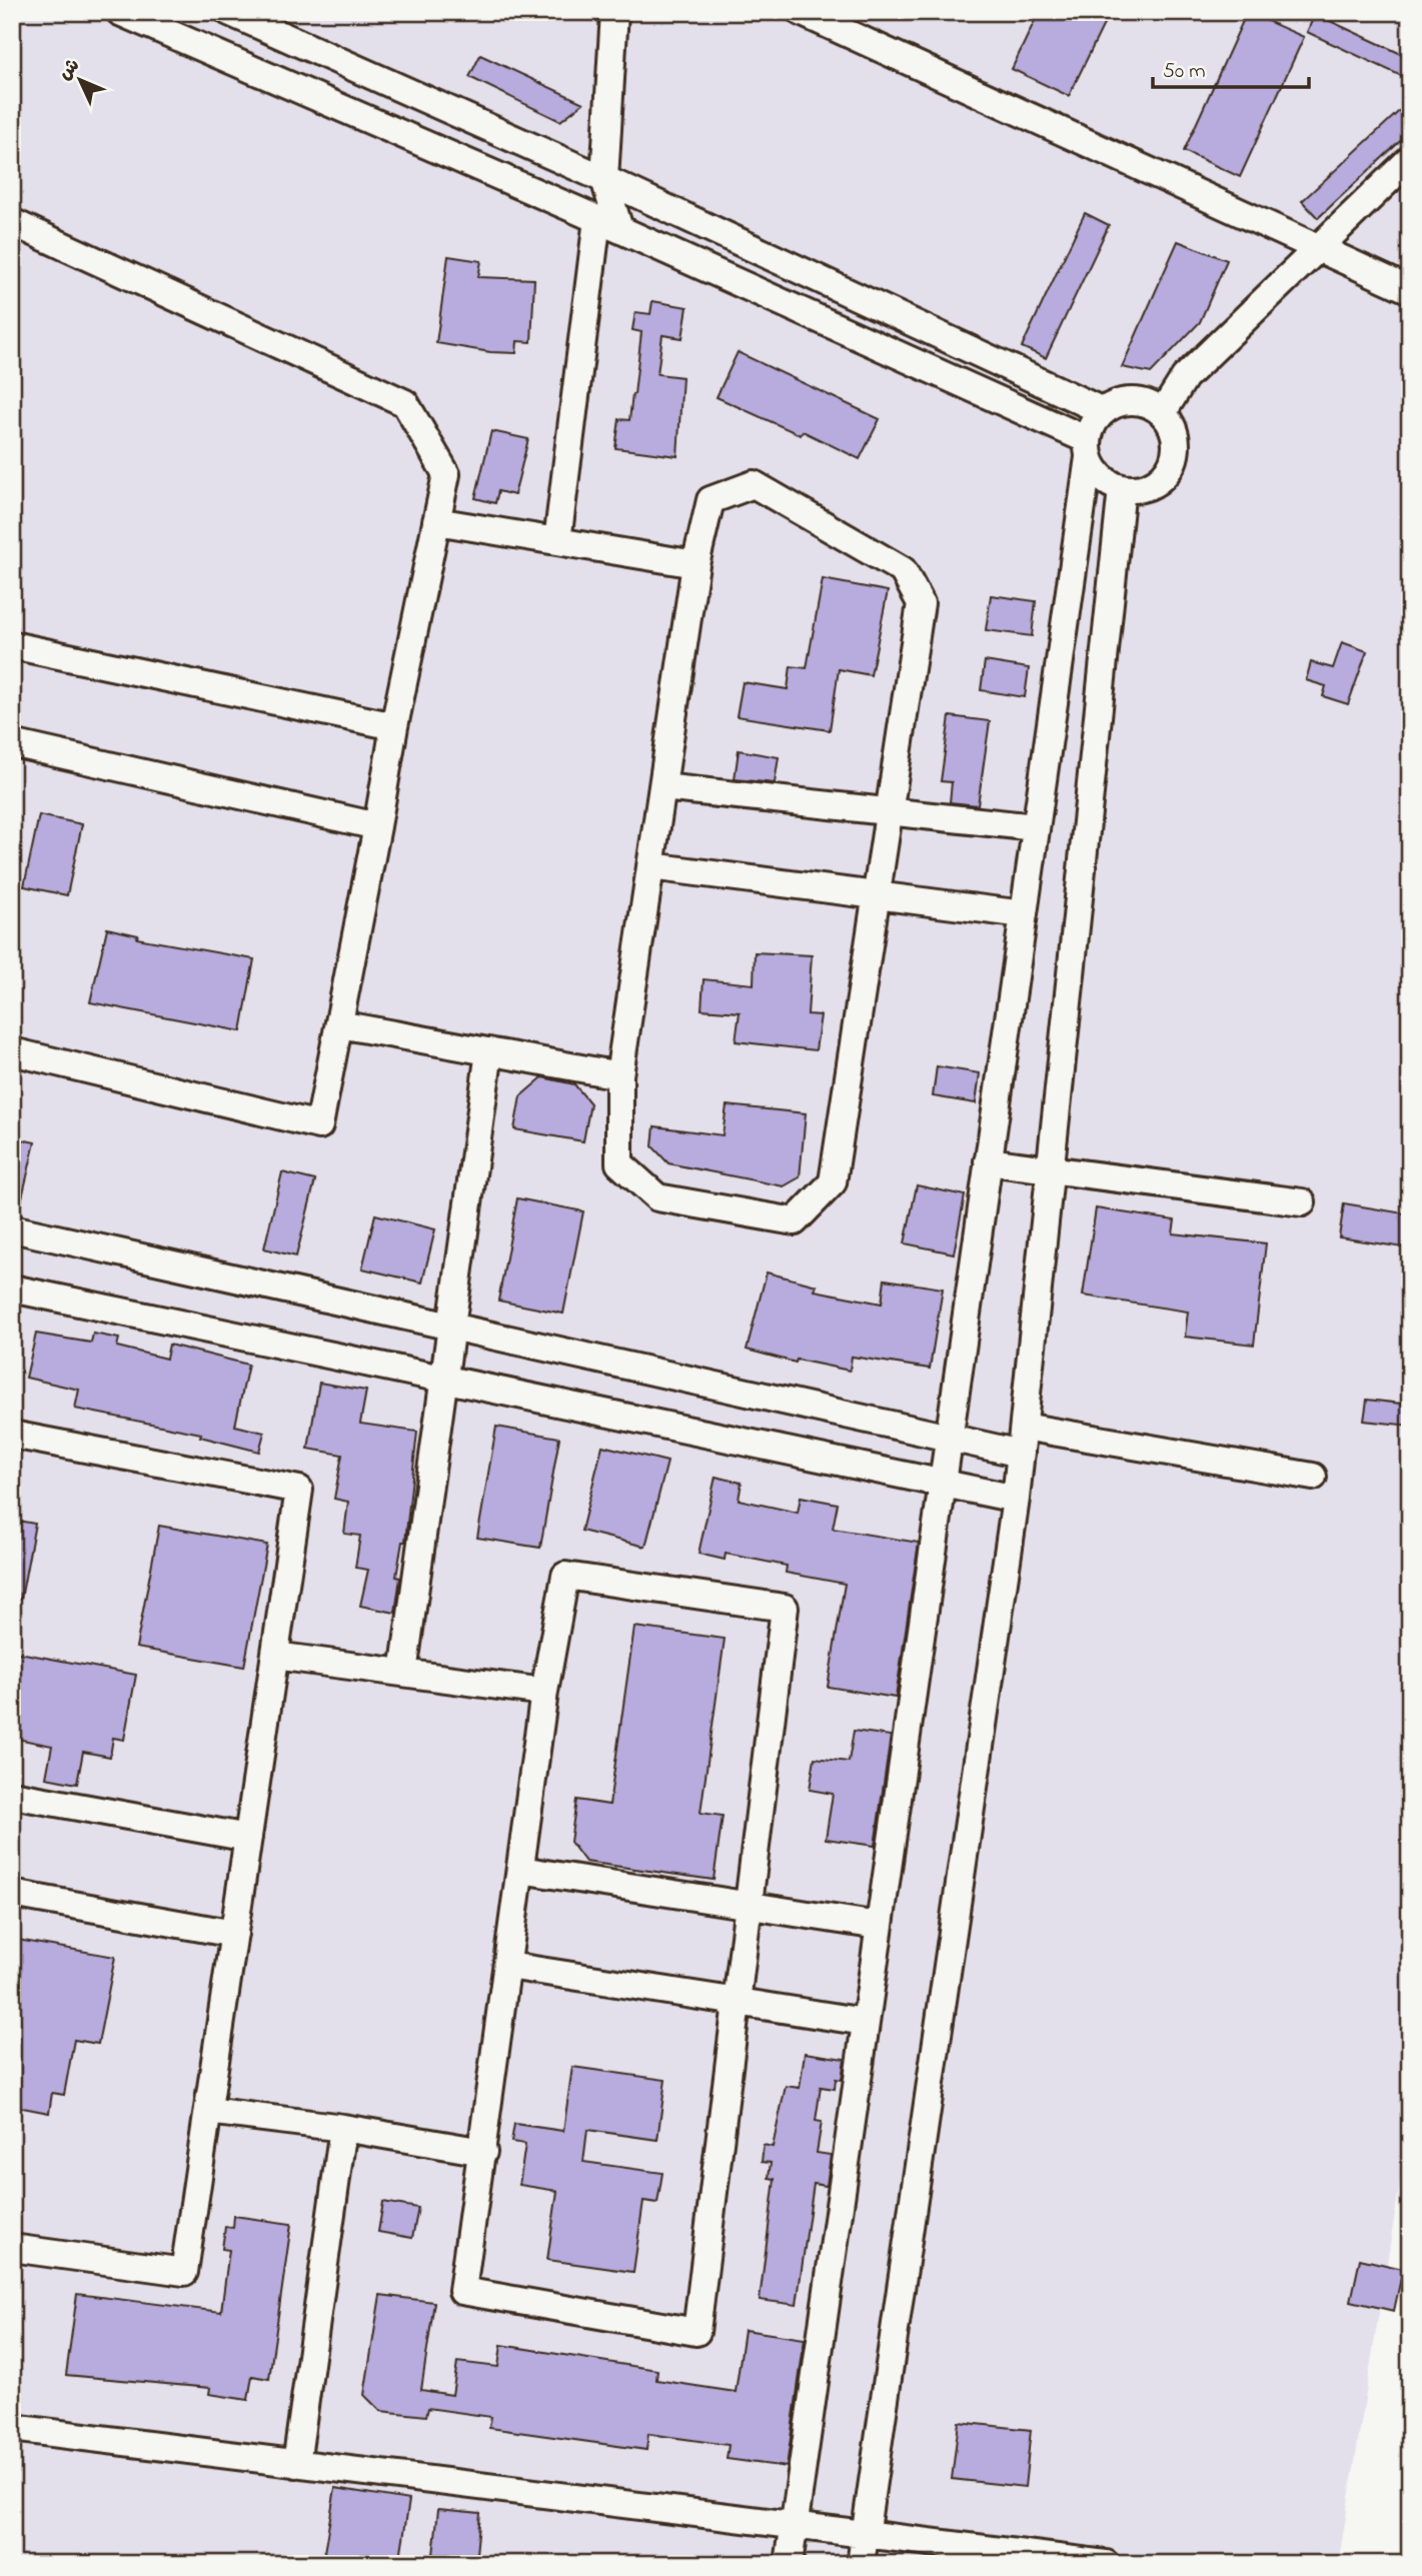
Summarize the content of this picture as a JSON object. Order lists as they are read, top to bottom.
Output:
{
  "scale_bar": "50 m",
  "north": "top left"
}
